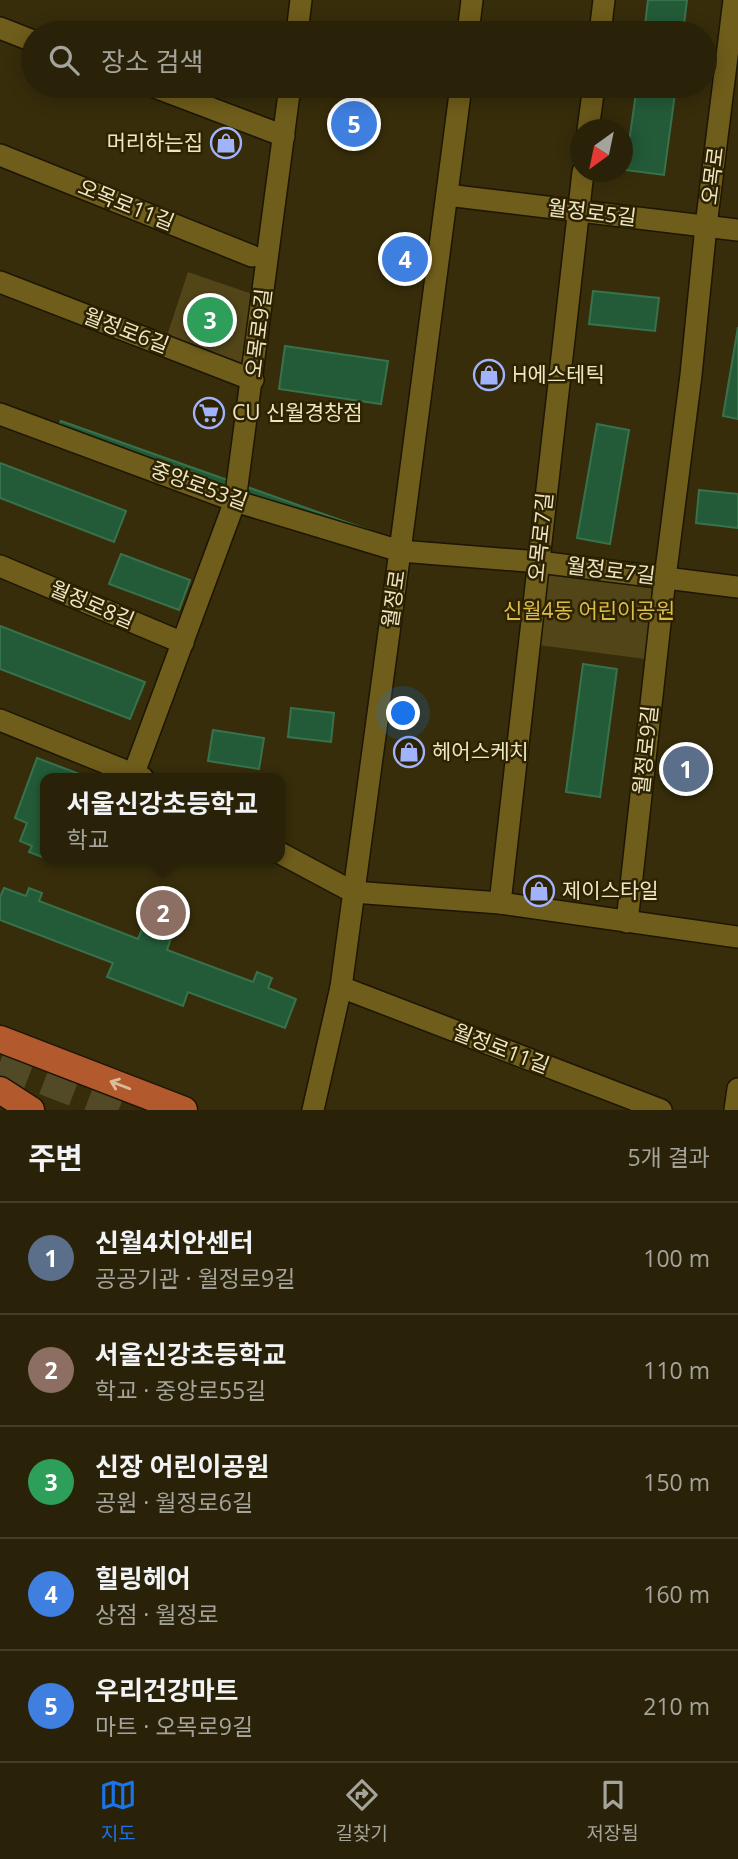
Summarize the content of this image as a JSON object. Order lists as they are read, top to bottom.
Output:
{
  "streets": {
    "street": [
      "오목로",
      "오목로11길",
      "월정로5길",
      "월정로6길",
      "오목로9길",
      "중앙로53길",
      "오목로7길",
      "월정로7길",
      "월정로",
      "월정로8길",
      "월정로9길",
      "월정로11길"
    ]
  },
  "crossings": [
    ["오목로", "월정로5길"],
    ["오목로", "월정로7길"],
    ["오목로", "월정로9길"],
    ["월정로5길", "오목로7길"],
    ["월정로5길", "월정로"],
    ["월정로6길", "오목로9길"],
    ["오목로9길", "중앙로53길"],
    ["오목로9길", "월정로8길"],
    ["중앙로53길", "월정로7길"],
    ["중앙로53길", "월정로"],
    ["오목로7길", "월정로7길"],
    ["월정로7길", "월정로"],
    ["월정로7길", "월정로9길"],
    ["월정로", "월정로11길"]
  ],
  "parks": ["신월4동 어린이공원"],
  "places": {
    "shop": [
      "머리하는집",
      "H에스테틱",
      "헤어스케치",
      "제이스타일"
    ],
    "supermarket": ["CU 신월경창점"]
  },
  "north": "bottom left",
  "page": {
    "search": "장소 검색",
    "pins": [
      "5",
      "4",
      "3",
      "1",
      "2"
    ],
    "popup": ["서울신강초등학교", "학교"],
    "heading": ["주변", "5개 결과"],
    "list": [
      {
        "mark": "1",
        "name": "신월4치안센터",
        "note": "공공기관 · 월정로9길",
        "value": "100 m"
      },
      {
        "mark": "2",
        "name": "서울신강초등학교",
        "note": "학교 · 중앙로55길",
        "value": "110 m"
      },
      {
        "mark": "3",
        "name": "신장 어린이공원",
        "note": "공원 · 월정로6길",
        "value": "150 m"
      },
      {
        "mark": "4",
        "name": "힐링헤어",
        "note": "상점 · 월정로",
        "value": "160 m"
      },
      {
        "mark": "5",
        "name": "우리건강마트",
        "note": "마트 · 오목로9길",
        "value": "210 m"
      }
    ],
    "nav": ["지도", "길찾기", "저장됨"]
  }
}
